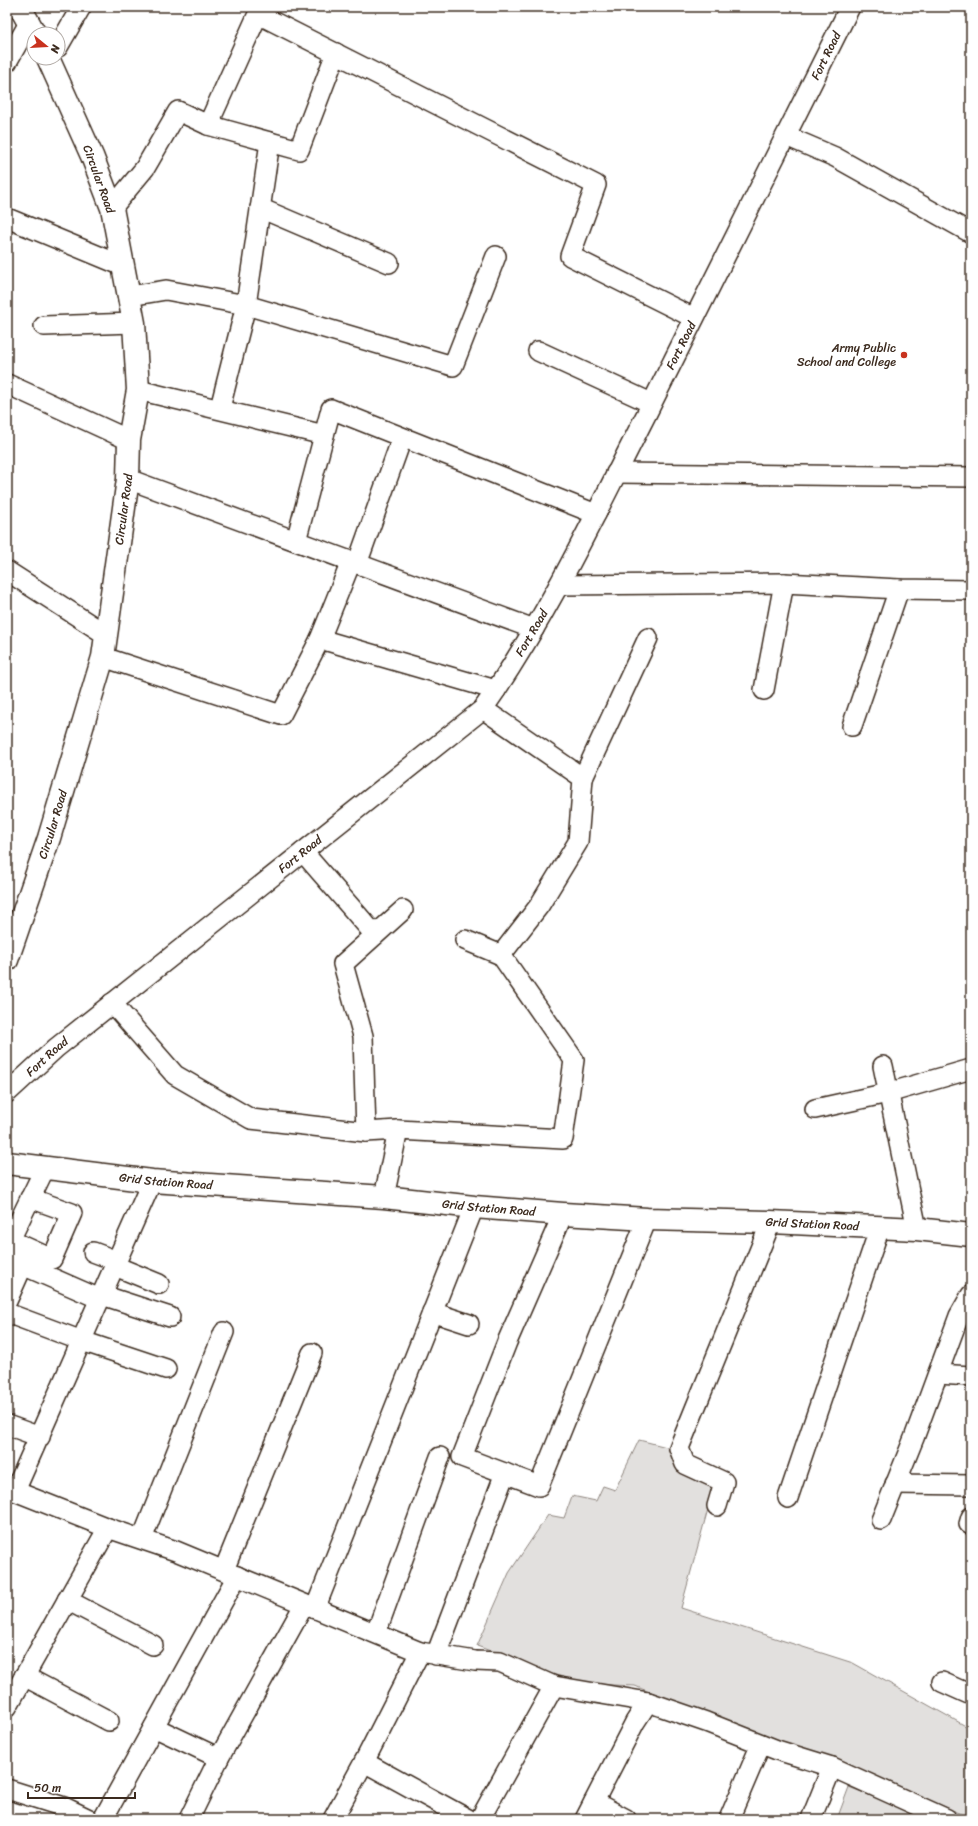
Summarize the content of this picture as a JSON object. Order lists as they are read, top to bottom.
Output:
{
  "streets": {
    "main road": ["Circular Road", "Grid Station Road"],
    "street": ["Fort Road"]
  },
  "places": ["Army Public School and College"],
  "scale_bar": "50 m",
  "north": "right"
}
